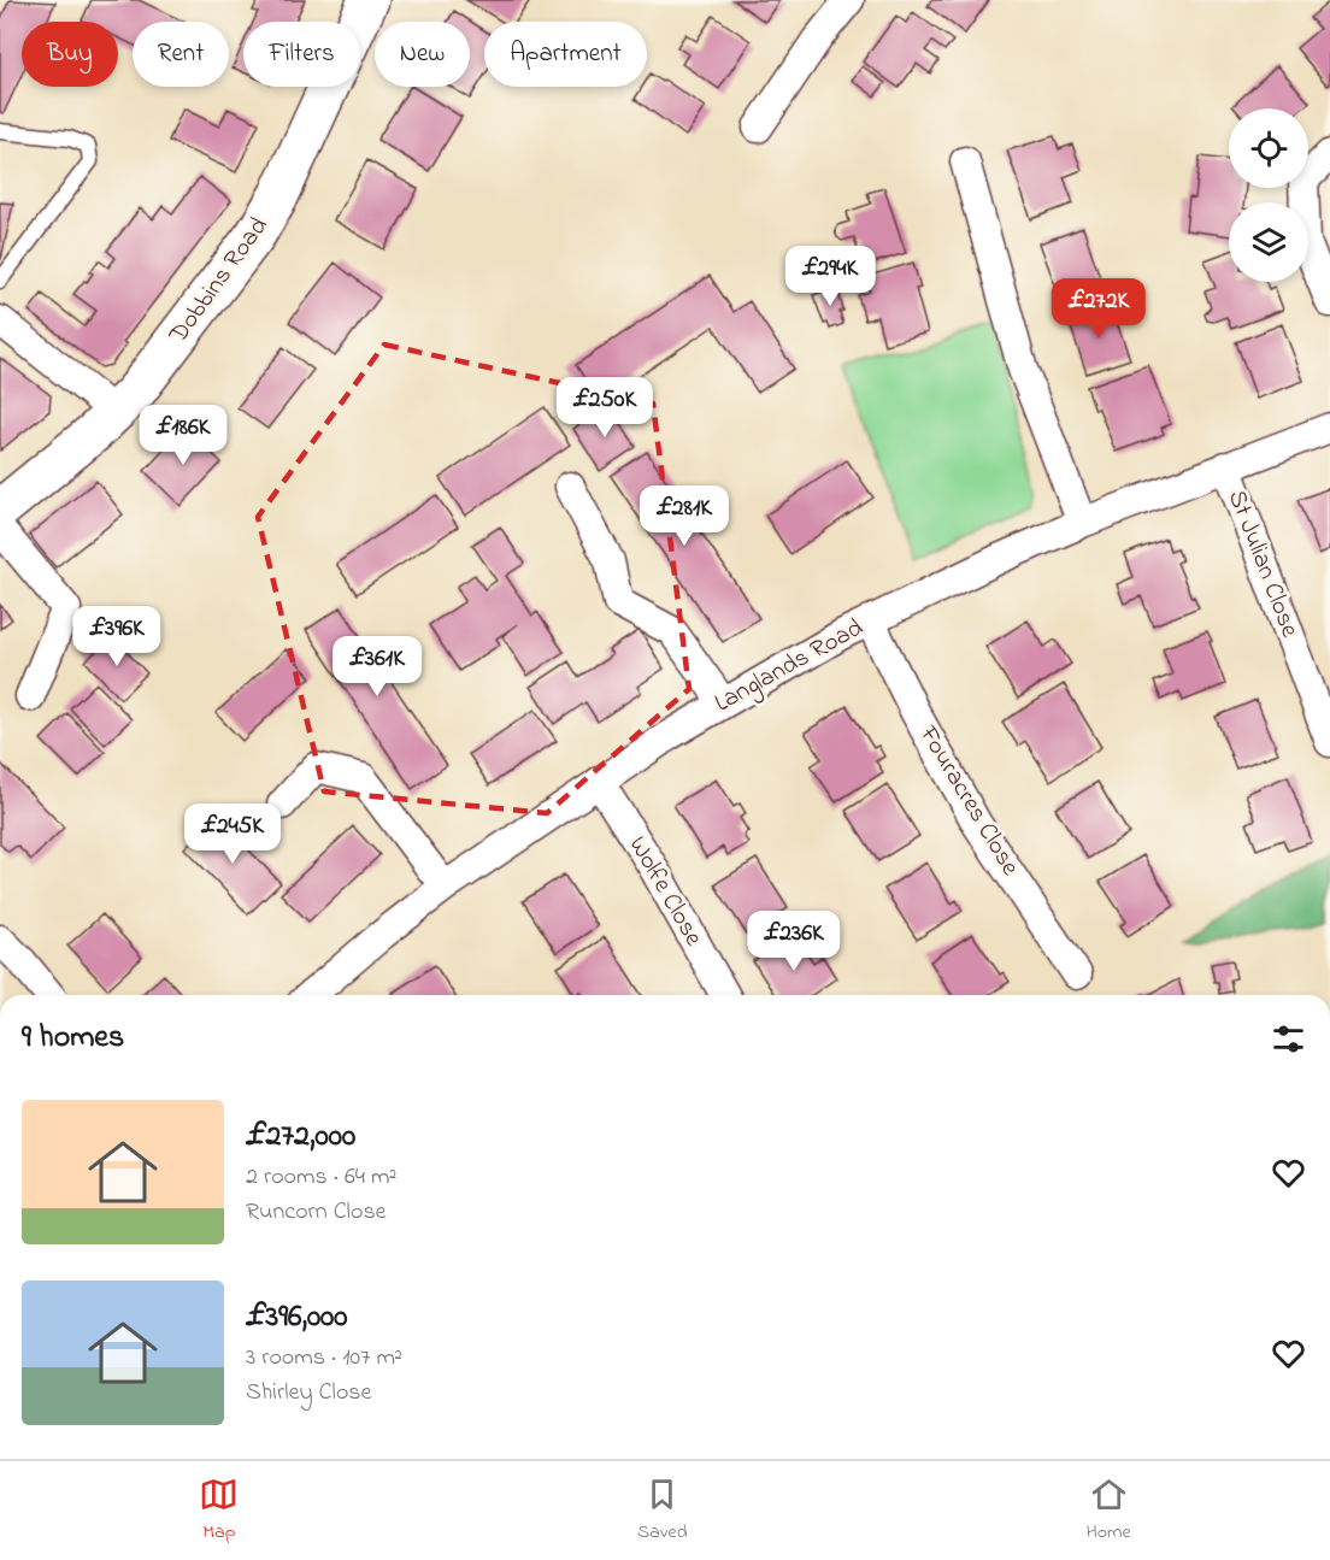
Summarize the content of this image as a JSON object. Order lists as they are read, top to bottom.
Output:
{
  "streets": {
    "street": [
      "Dobbins Road",
      "St Julian Close",
      "Langlands Road",
      "Fouracres Close",
      "Wolfe Close"
    ]
  },
  "crossings": [
    ["St Julian Close", "Langlands Road"],
    ["Langlands Road", "Fouracres Close"],
    ["Langlands Road", "Wolfe Close"]
  ],
  "page": {
    "chip": [
      "Buy",
      "Rent",
      "Filters",
      "New",
      "Apartment"
    ],
    "price": [
      "£294K",
      "£272K",
      "£250K",
      "£186K",
      "£281K",
      "£396K",
      "£361K",
      "£245K",
      "£236K"
    ],
    "heading": "9 homes",
    "list": [
      {
        "name": "£272,000",
        "note": "2 rooms · 64 m² · Runcorn Close"
      },
      {
        "name": "£396,000",
        "note": "3 rooms · 107 m² · Shirley Close"
      }
    ],
    "tabs": ["Map", "Saved", "Home"]
  }
}
